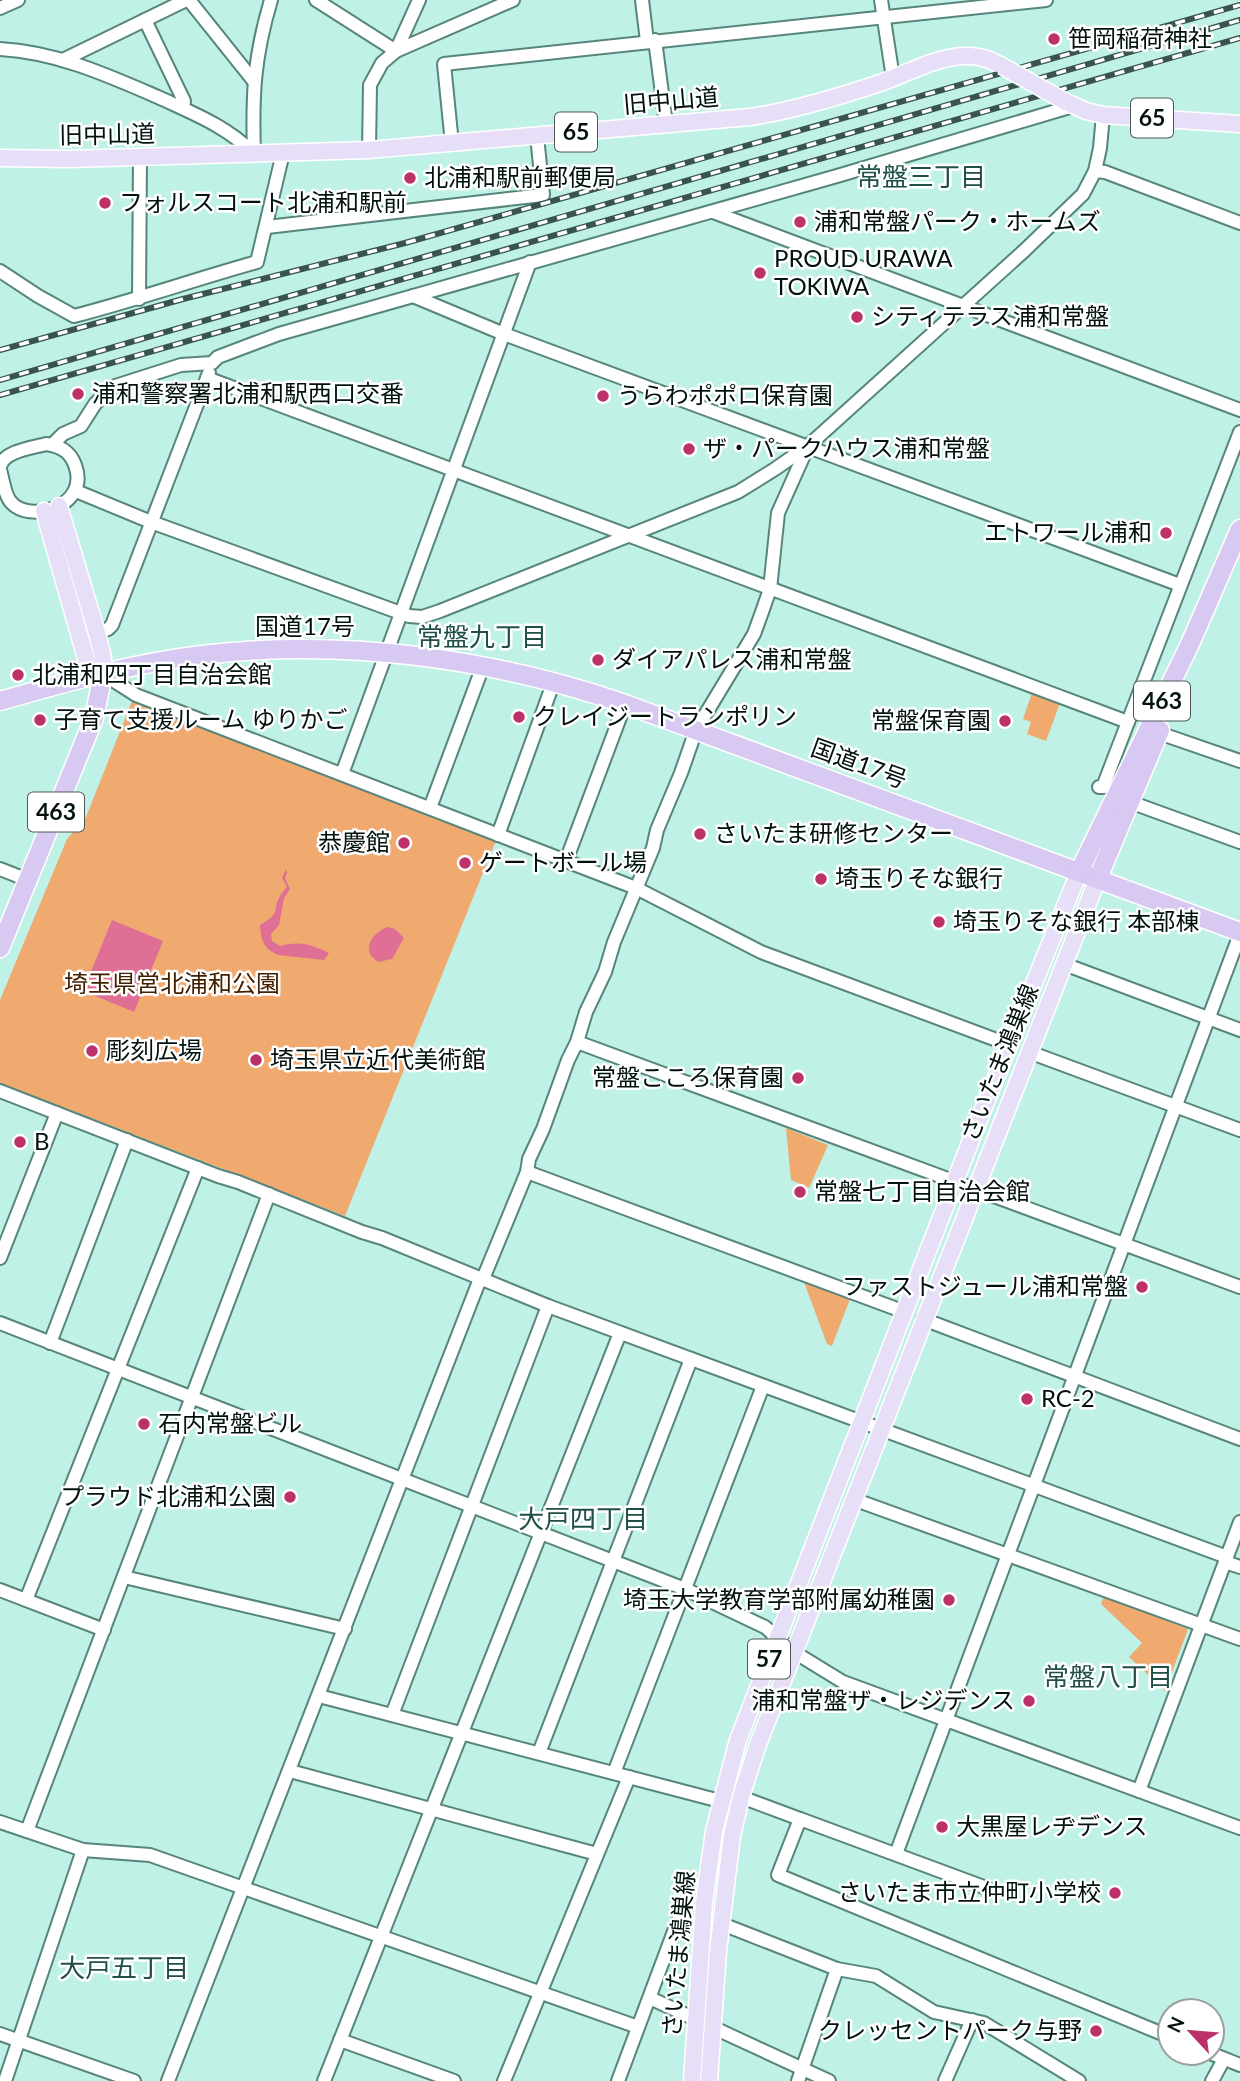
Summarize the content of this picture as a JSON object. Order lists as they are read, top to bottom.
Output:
{
  "streets": {
    "highway": ["国道17号", "463"],
    "main road": [
      "旧中山道",
      "65",
      "さいたま鴻巣線",
      "57"
    ]
  },
  "crossings": [
    ["国道17号", "463"],
    ["国道17号", "さいたま鴻巣線"],
    ["463", "さいたま鴻巣線"],
    ["さいたま鴻巣線", "57"]
  ],
  "districts": [
    "常盤三丁目",
    "常盤九丁目",
    "大戸四丁目",
    "常盤八丁目",
    "大戸五丁目"
  ],
  "parks": ["埼玉県営北浦和公園"],
  "places": [
    "笹岡稲荷神社",
    "北浦和駅前郵便局",
    "フォルスコート北浦和駅前",
    "浦和常盤パーク・ホームズ",
    "PROUD URAWA TOKIWA",
    "シティテラス浦和常盤",
    "浦和警察署北浦和駅西口交番",
    "うらわポポロ保育園",
    "ザ・パークハウス浦和常盤",
    "エトワール浦和",
    "ダイアパレス浦和常盤",
    "北浦和四丁目自治会館",
    "クレイジートランポリン",
    "子育て支援ルーム ゆりかご",
    "常盤保育園",
    "さいたま研修センター",
    "恭慶館",
    "ゲートボール場",
    "埼玉りそな銀行",
    "埼玉りそな銀行 本部棟",
    "彫刻広場",
    "埼玉県立近代美術館",
    "常盤こころ保育園",
    "B",
    "常盤七丁目自治会館",
    "ファストジュール浦和常盤",
    "RC-2",
    "石内常盤ビル",
    "プラウド北浦和公園",
    "埼玉大学教育学部附属幼稚園",
    "浦和常盤ザ・レジデンス",
    "大黒屋レヂデンス",
    "さいたま市立仲町小学校",
    "クレッセントパーク与野"
  ],
  "north": "top left"
}
